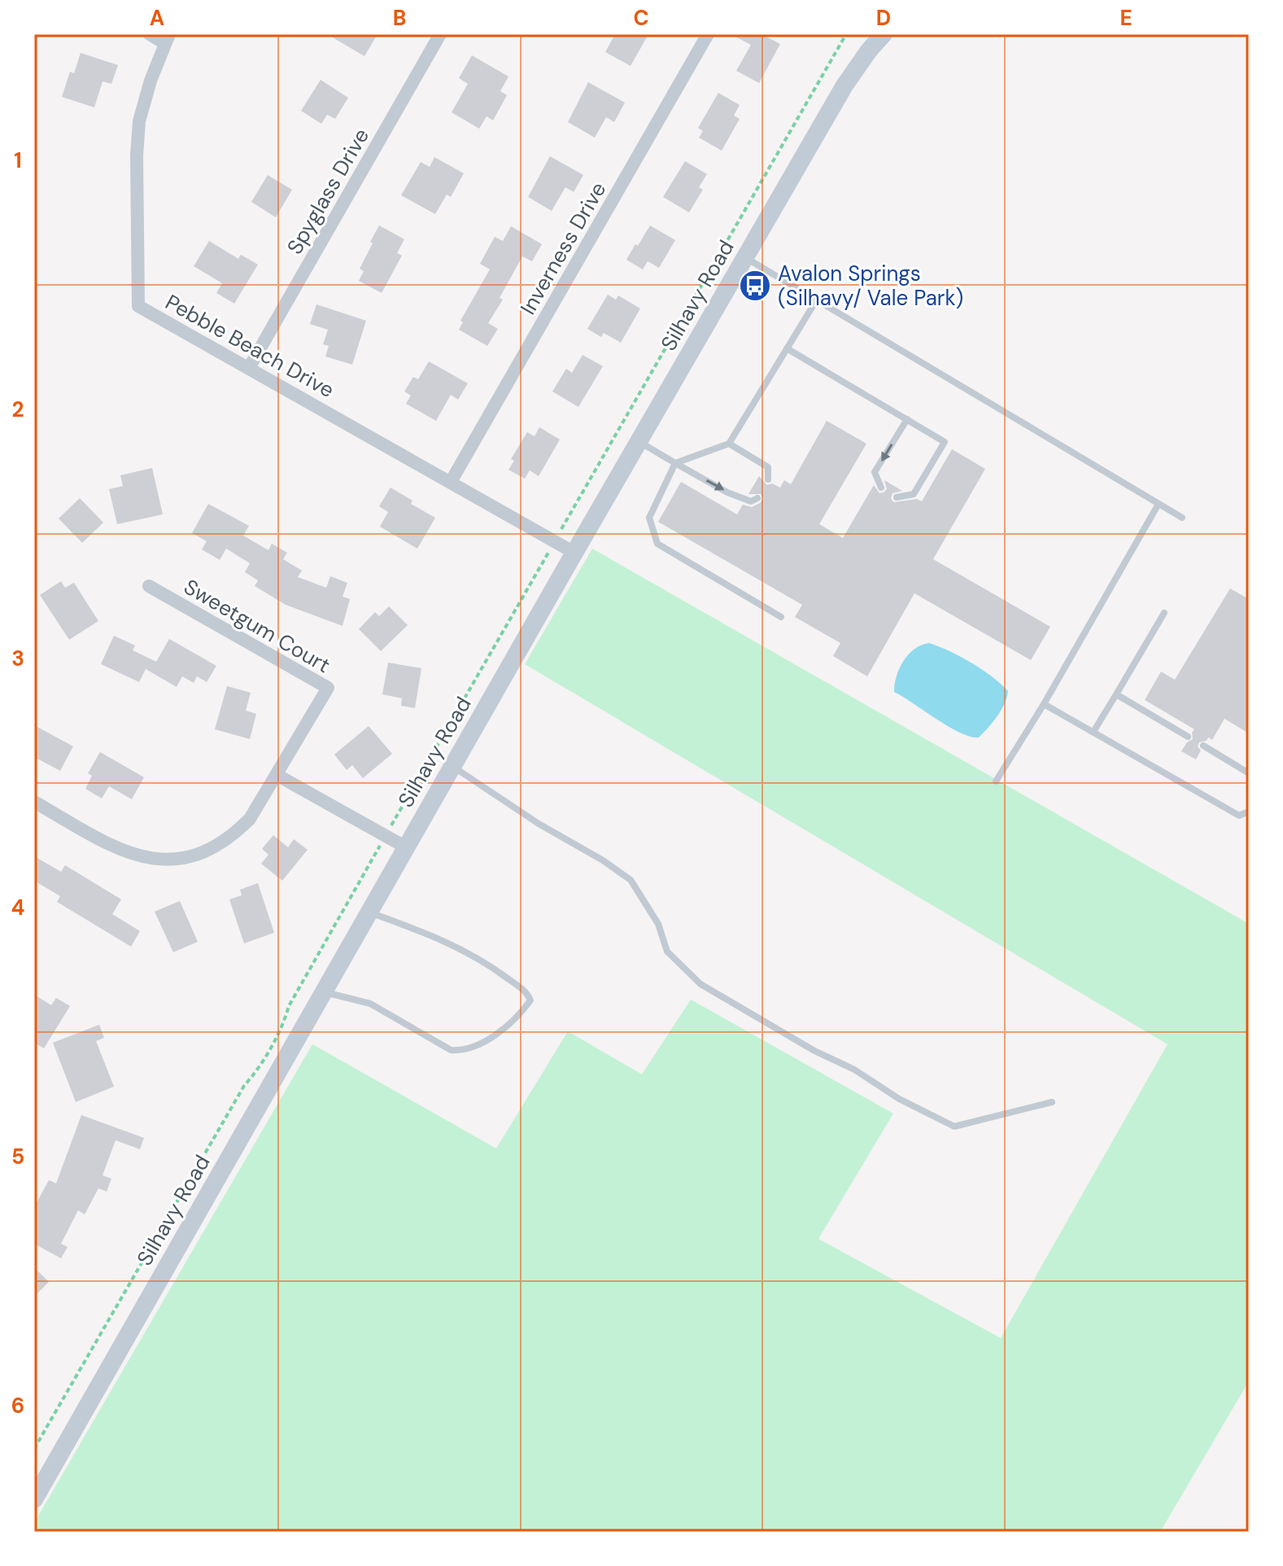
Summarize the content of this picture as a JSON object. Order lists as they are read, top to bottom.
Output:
{
  "streets": {
    "street": [
      "Spyglass Drive",
      "Inverness Drive",
      "Silhavy Road",
      "Pebble Beach Drive",
      "Sweetgum Court"
    ]
  },
  "crossings": [
    ["Spyglass Drive", "Pebble Beach Drive"],
    ["Inverness Drive", "Pebble Beach Drive"],
    ["Silhavy Road", "Pebble Beach Drive"]
  ],
  "places": {
    "bus stop": ["Avalon Springs (Silhavy/ Vale Park)"]
  },
  "grid": {
    "columns": [
      "A",
      "B",
      "C",
      "D",
      "E"
    ],
    "rows": [
      "1",
      "2",
      "3",
      "4",
      "5",
      "6"
    ]
  }
}
